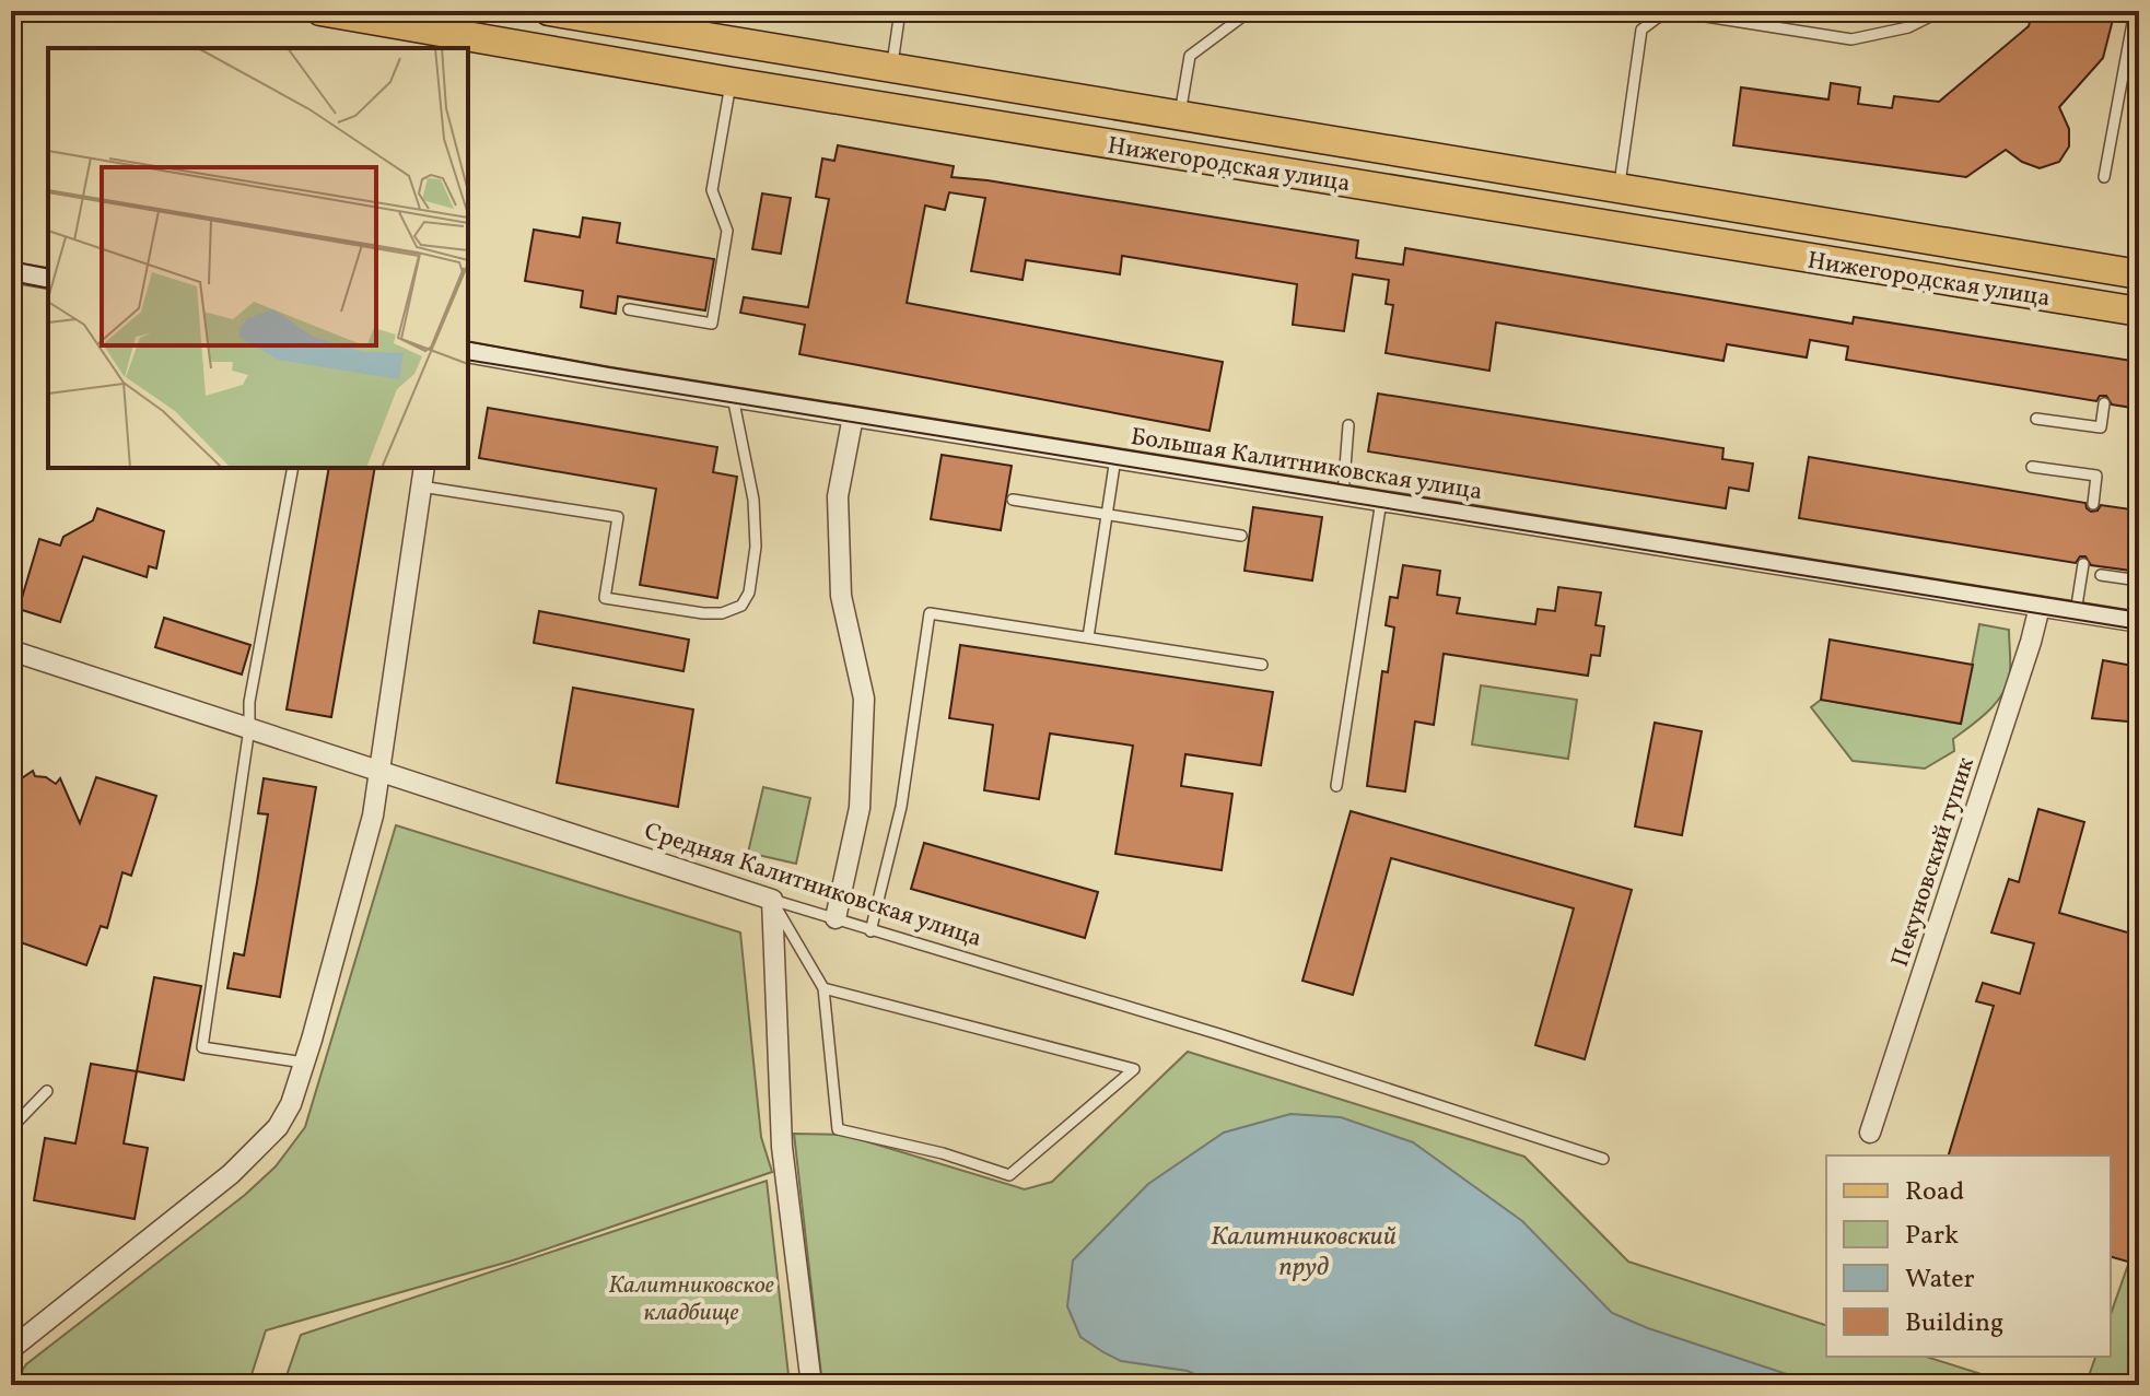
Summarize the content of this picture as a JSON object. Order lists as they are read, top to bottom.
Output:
{
  "streets": {
    "main road": ["Нижегородская улица"],
    "street": ["Большая Калитниковская улица", "Пекуновский тупик", "Средняя Калитниковская улица"]
  },
  "crossings": [
    ["Большая Калитниковская улица", "Пекуновский тупик"]
  ],
  "water": ["Калитниковский пруд"],
  "parks": ["Калитниковское кладбище"],
  "legend": [
    "Road",
    "Park",
    "Water",
    "Building"
  ]
}
